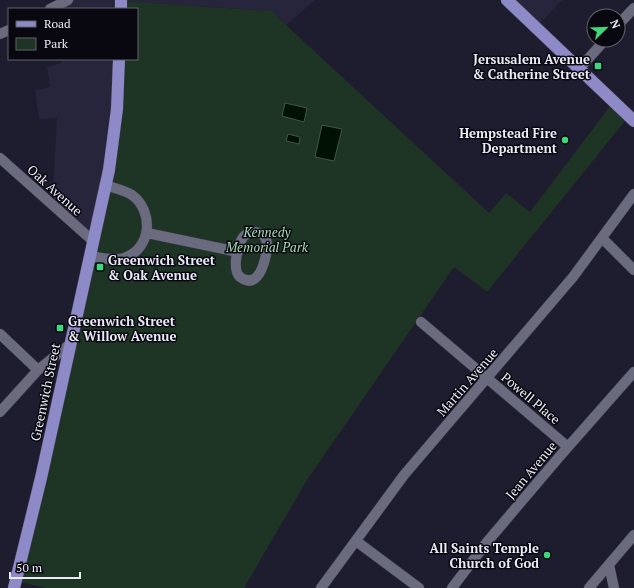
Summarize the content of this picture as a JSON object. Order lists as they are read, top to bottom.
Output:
{
  "streets": {
    "main road": ["Greenwich Street"],
    "street": [
      "Oak Avenue",
      "Martin Avenue",
      "Powell Place",
      "Jean Avenue"
    ]
  },
  "crossings": [
    ["Oak Avenue", "Greenwich Street"],
    ["Martin Avenue", "Powell Place"],
    ["Powell Place", "Jean Avenue"]
  ],
  "parks": ["Kennedy Memorial Park"],
  "places": {
    "transit": ["Jersusalem Avenue & Catherine Street", "Greenwich Street & Oak Avenue", "Greenwich Street & Willow Avenue"],
    "other": ["Hempstead Fire Department", "All Saints Temple Church of God"]
  },
  "legend": ["Road", "Park"],
  "scale_bar": "50 m",
  "north": "top right"
}
